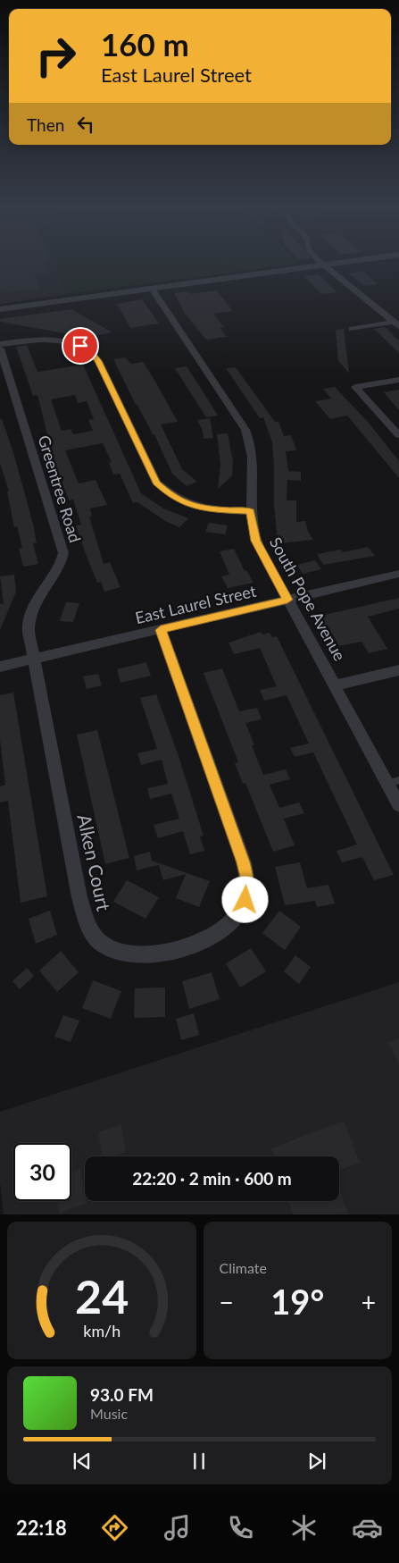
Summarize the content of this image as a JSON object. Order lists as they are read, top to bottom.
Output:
{
  "streets": {
    "street": [
      "Greentree Road",
      "South Pope Avenue",
      "East Laurel Street",
      "Alken Court"
    ]
  },
  "crossings": [
    ["Greentree Road", "East Laurel Street"],
    ["Greentree Road", "Alken Court"],
    ["South Pope Avenue", "East Laurel Street"],
    ["East Laurel Street", "Alken Court"]
  ],
  "page": {
    "turn": ["160 m", "East Laurel Street"],
    "then": "Then",
    "limit": "30",
    "trip": "22:20 · 2 min · 600 m",
    "tile": "Climate",
    "heat": ["−", "19°", "+"],
    "song": ["93.0 FM", "Music"],
    "tabs": "22:18",
    "gauge": ["24", "km/h"]
  }
}
